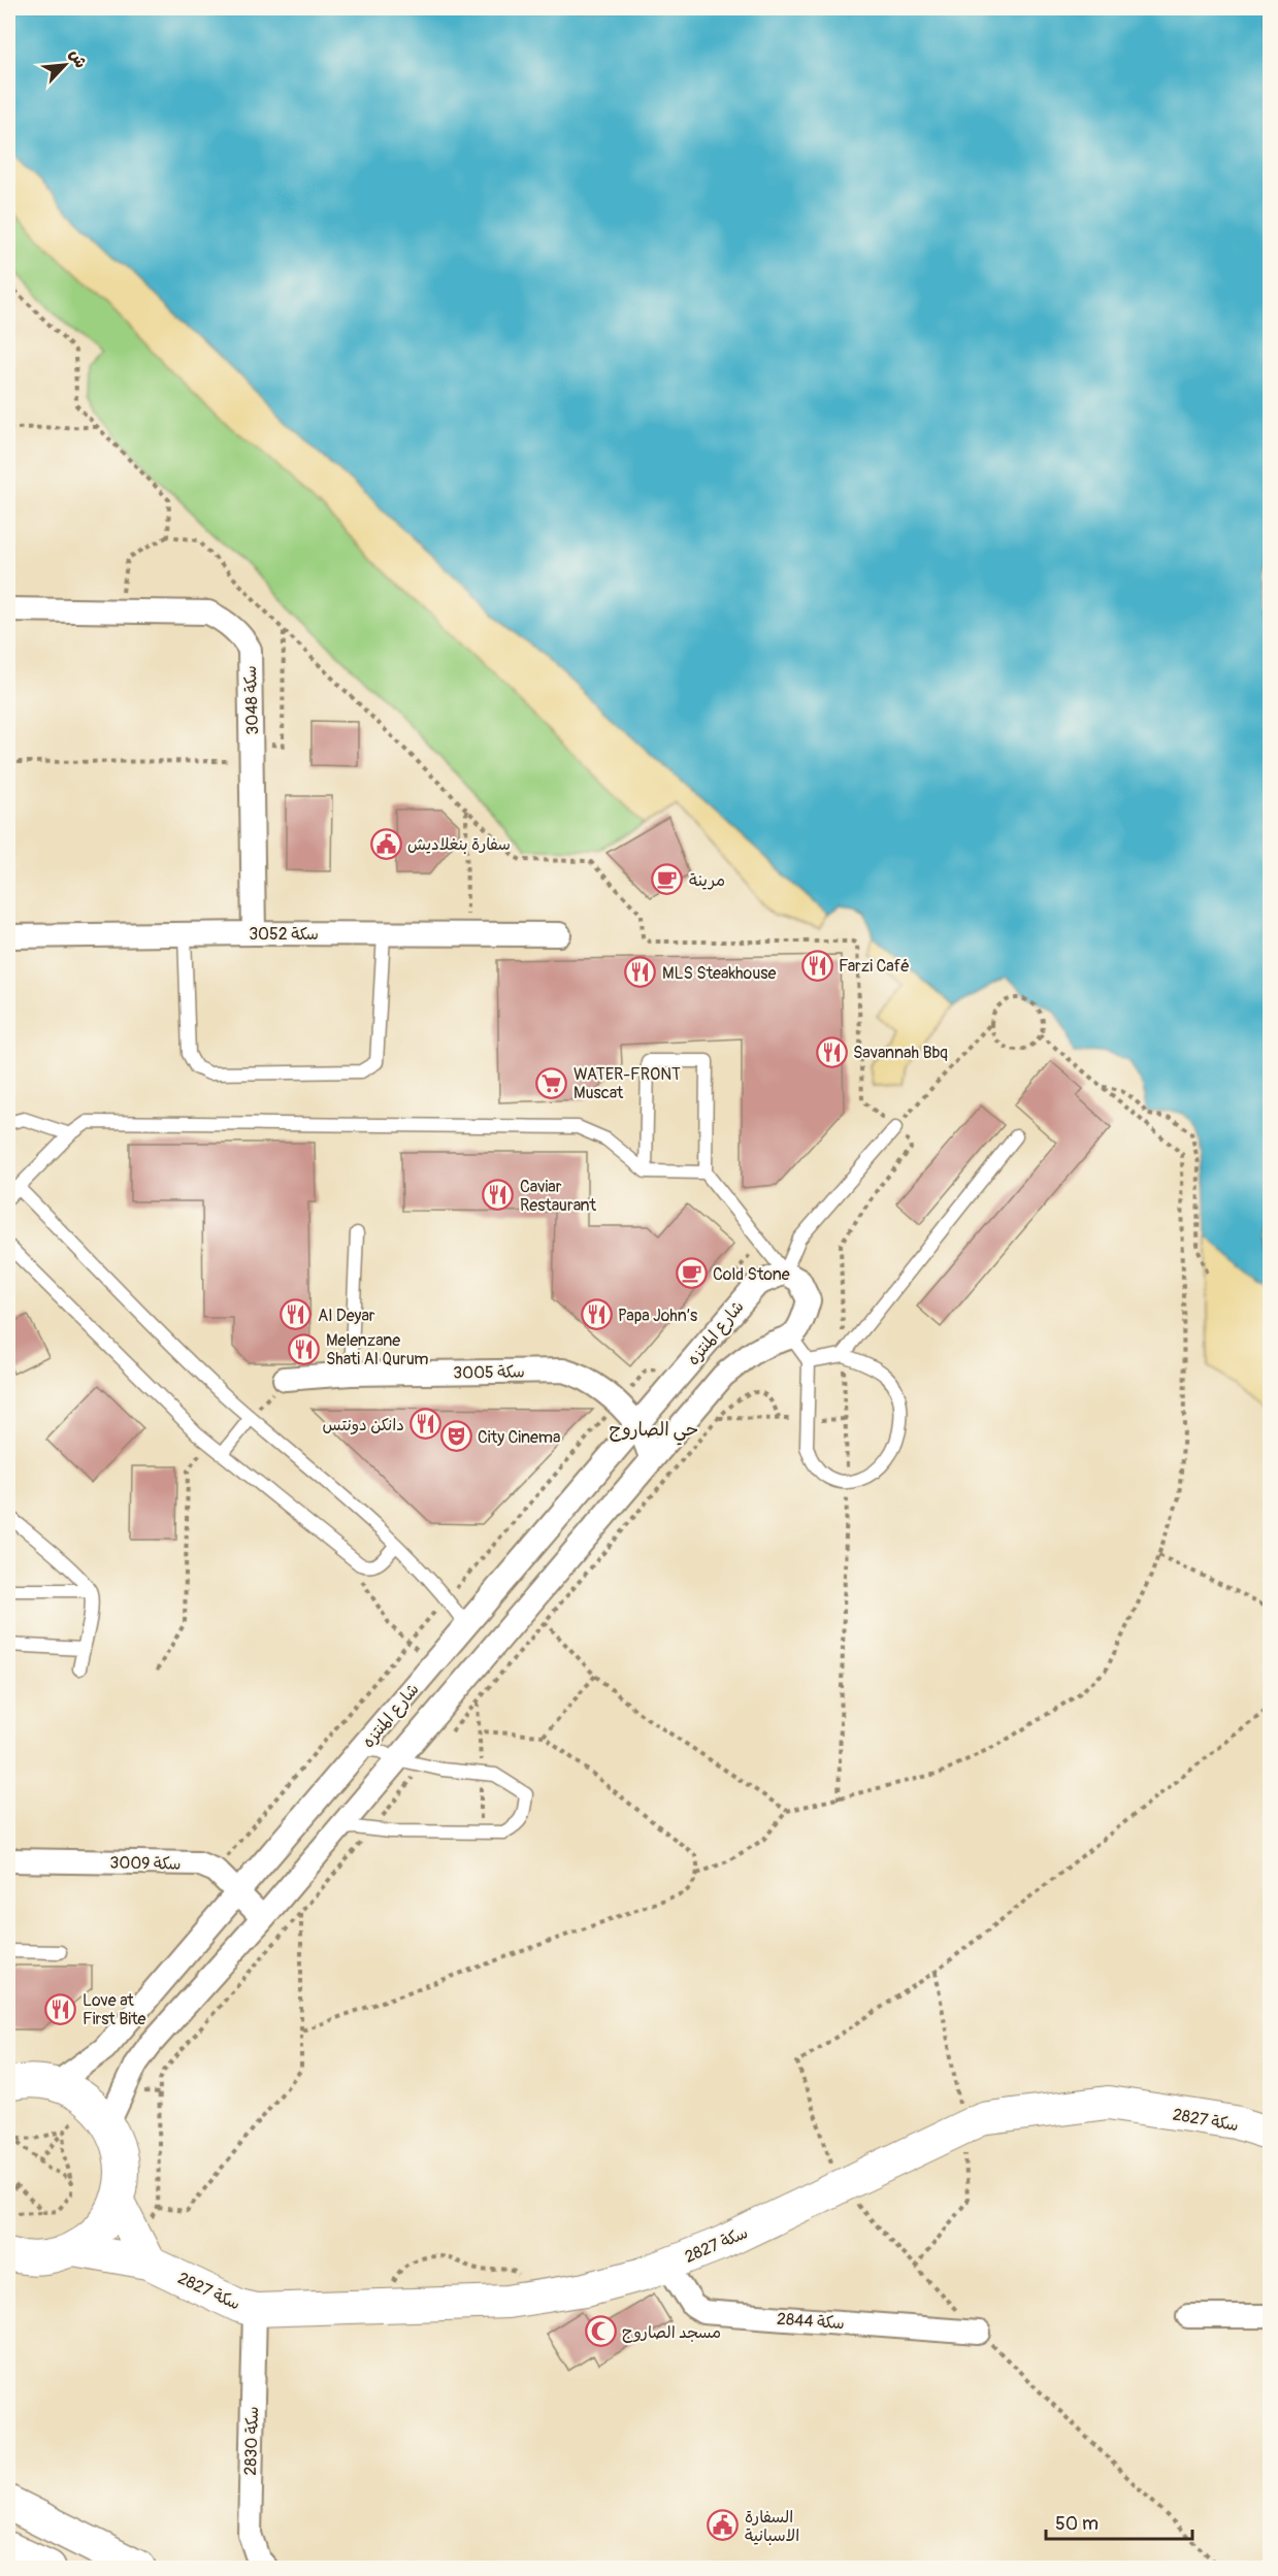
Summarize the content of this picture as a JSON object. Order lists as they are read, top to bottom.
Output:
{
  "streets": {
    "street": [
      "سكة 3048",
      "سكة 3052",
      "شارع المنتزه",
      "سكة 3005",
      "سكة 3009",
      "سكة 2827",
      "سكة 2844",
      "سكة 2830"
    ]
  },
  "crossings": [
    ["سكة 3048", "سكة 3052"],
    ["شارع المنتزه", "سكة 3005"],
    ["شارع المنتزه", "سكة 3009"],
    ["سكة 2827", "سكة 2844"],
    ["سكة 2827", "سكة 2830"]
  ],
  "districts": ["حي الصاروج"],
  "places": {
    "public building": ["سفارة بنغلاديش", "السفارة الاسبانية"],
    "cafe": ["مرينة", "Cold Stone"],
    "restaurant": [
      "Farzi Café",
      "MLS Steakhouse",
      "Savannah Bbq",
      "Caviar Restaurant",
      "Al Deyar",
      "Papa John’s",
      "Melenzane Shati Al Qurum",
      "دانكن دونتس",
      "Love at First Bite"
    ],
    "supermarket": ["WATER-FRONT Muscat"],
    "theatre": ["City Cinema"],
    "mosque": ["مسجد الصاروج"]
  },
  "scale_bar": "50 m",
  "north": "top right"
}
